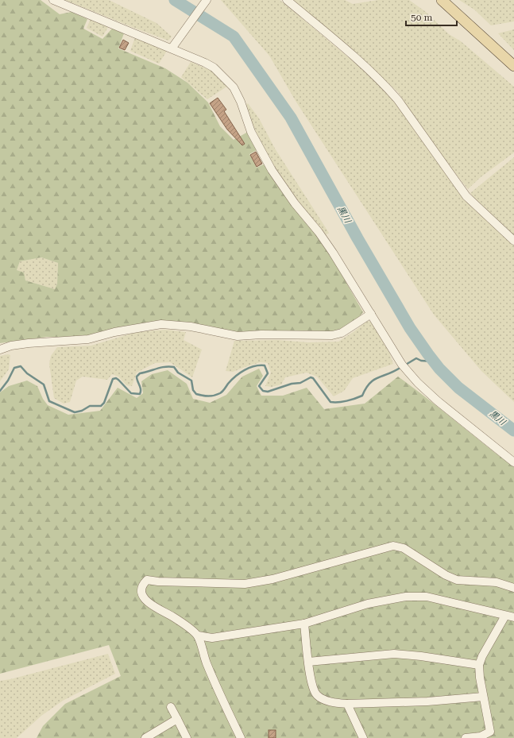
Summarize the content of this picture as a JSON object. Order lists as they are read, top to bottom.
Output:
{
  "water": ["黒川"],
  "scale_bar": "50 m"
}
